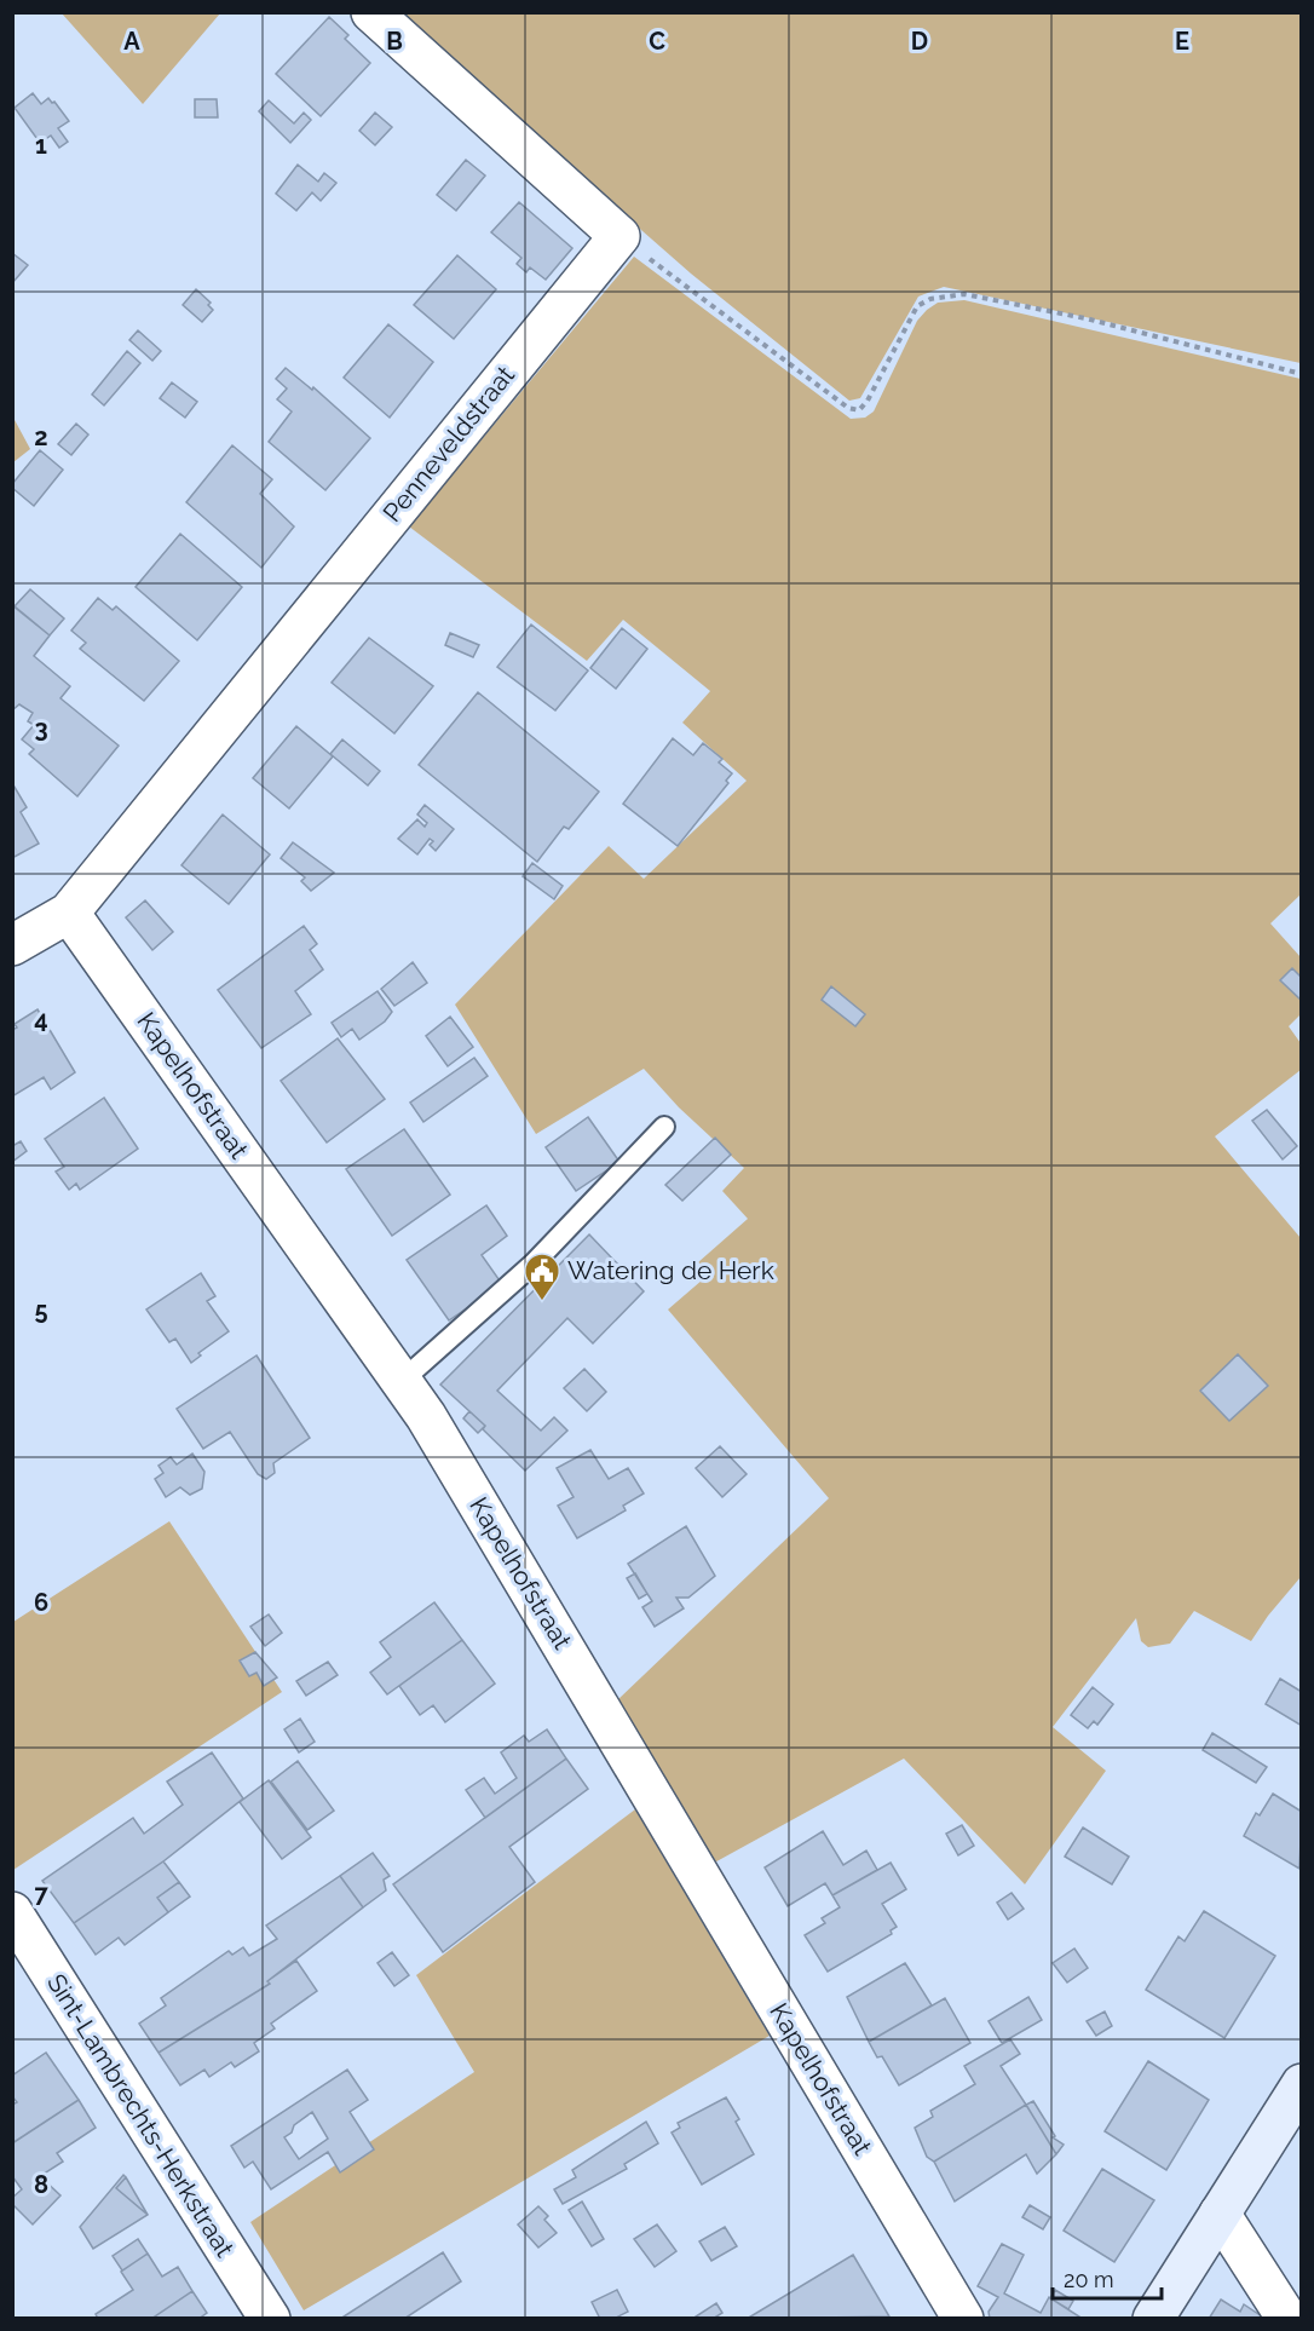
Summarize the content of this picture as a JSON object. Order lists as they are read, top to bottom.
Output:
{
  "streets": {
    "street": ["Penneveldstraat", "Kapelhofstraat", "Sint-Lambrechts-Herkstraat"]
  },
  "crossings": [
    ["Penneveldstraat", "Kapelhofstraat"]
  ],
  "places": {
    "public building": ["Watering de Herk"]
  },
  "scale_bar": "20 m",
  "grid": {
    "columns": [
      "A",
      "B",
      "C",
      "D",
      "E"
    ],
    "rows": [
      "1",
      "2",
      "3",
      "4",
      "5",
      "6",
      "7",
      "8"
    ]
  }
}
